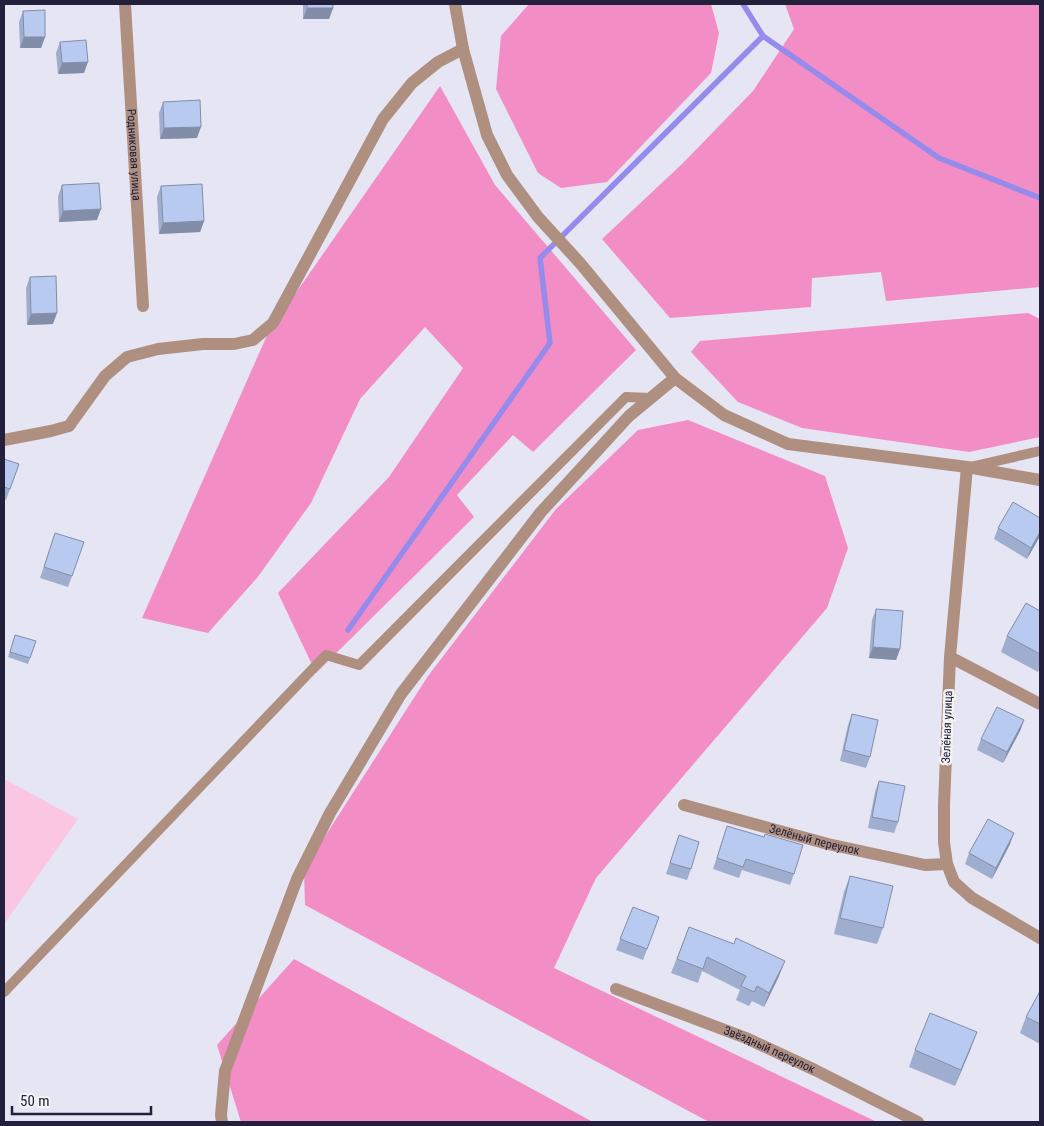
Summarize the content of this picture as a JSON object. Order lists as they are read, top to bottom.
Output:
{
  "streets": {
    "street": [
      "Родниковая улица",
      "Зелёная улица",
      "Зелёный переулок",
      "Звёздный переулок"
    ]
  },
  "crossings": [
    ["Зелёная улица", "Зелёный переулок"]
  ],
  "scale_bar": "50 m"
}
